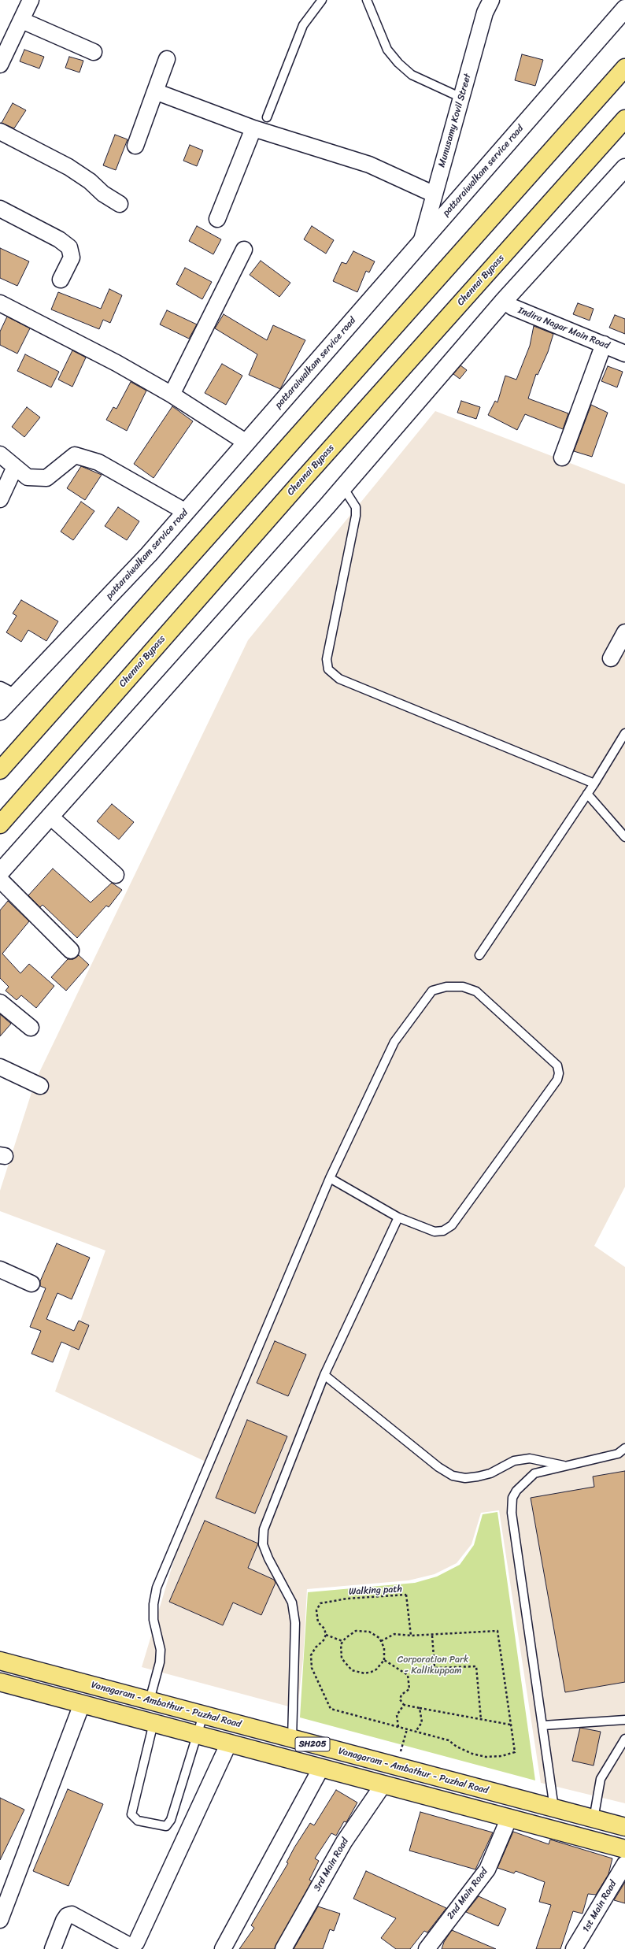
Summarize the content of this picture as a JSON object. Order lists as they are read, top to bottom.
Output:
{
  "streets": {
    "main road": ["Chennai Bypass", "Vanagaram - Ambathur - Puzhal Road", "SH205"],
    "street": [
      "Munusamy Kovil Street",
      "pattaraiwalkam service road",
      "Indira Nagar Main Road",
      "3rd Main Road",
      "2nd Main Road",
      "1st Main Road"
    ],
    "path": ["Walking path"]
  },
  "crossings": [
    ["Munusamy Kovil Street", "pattaraiwalkam service road"],
    ["SH205", "3rd Main Road"],
    ["SH205", "2nd Main Road"]
  ],
  "parks": ["Corporation Park - Kallikuppam"]
}
